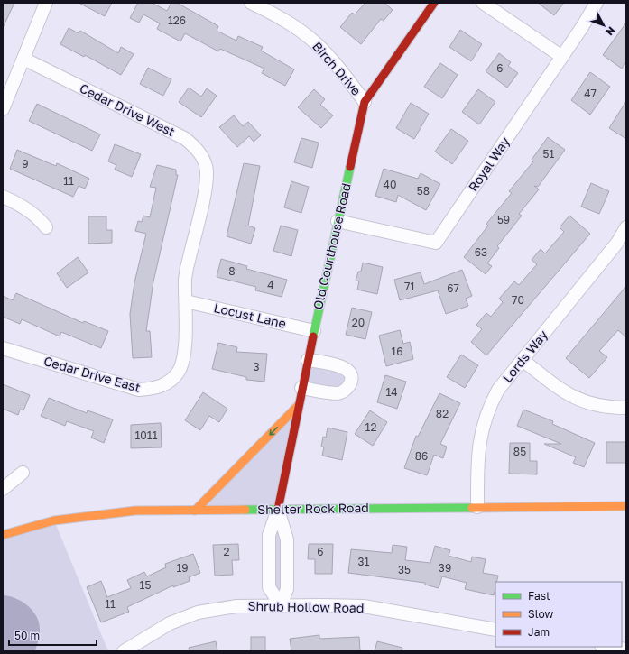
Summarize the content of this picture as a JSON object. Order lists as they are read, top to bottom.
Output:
{
  "streets": {
    "street": [
      "Birch Drive",
      "Cedar Drive West",
      "Royal Way",
      "Old Courthouse Road",
      "Locust Lane",
      "Lords Way",
      "Cedar Drive East",
      "Shelter Rock Road",
      "Shrub Hollow Road"
    ]
  },
  "crossings": [
    ["Birch Drive", "Old Courthouse Road"],
    ["Cedar Drive West", "Locust Lane"],
    ["Cedar Drive West", "Cedar Drive East"],
    ["Royal Way", "Old Courthouse Road"],
    ["Old Courthouse Road", "Locust Lane"],
    ["Old Courthouse Road", "Shelter Rock Road"],
    ["Lords Way", "Shelter Rock Road"]
  ],
  "house_numbers": [
    "126",
    "6",
    "47",
    "51",
    "9",
    "11",
    "40",
    "58",
    "59",
    "63",
    "8",
    "4",
    "71",
    "67",
    "70",
    "20",
    "16",
    "3",
    "14",
    "82",
    "12",
    "1011",
    "85",
    "86",
    "2",
    "6",
    "31",
    "19",
    "39",
    "35",
    "15",
    "11"
  ],
  "legend": ["Fast", "Slow", "Jam"],
  "scale_bar": "50 m",
  "north": "bottom right"
}
